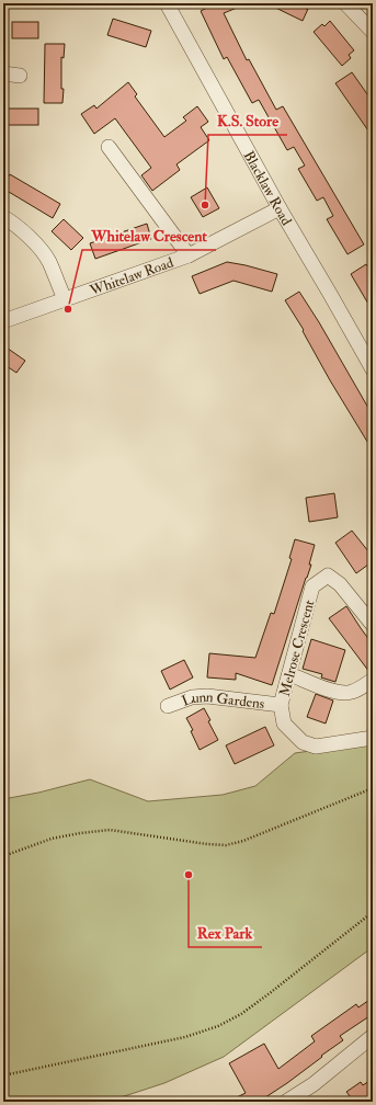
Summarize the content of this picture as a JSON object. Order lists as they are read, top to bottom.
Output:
{
  "streets": {
    "street": [
      "Blacklaw Road",
      "Whitelaw Road",
      "Melrose Crescent",
      "Lunn Gardens"
    ]
  },
  "crossings": [
    ["Blacklaw Road", "Whitelaw Road"],
    ["Melrose Crescent", "Lunn Gardens"]
  ],
  "places": ["K.S. Store", "Whitelaw Crescent", "Rex Park"]
}
